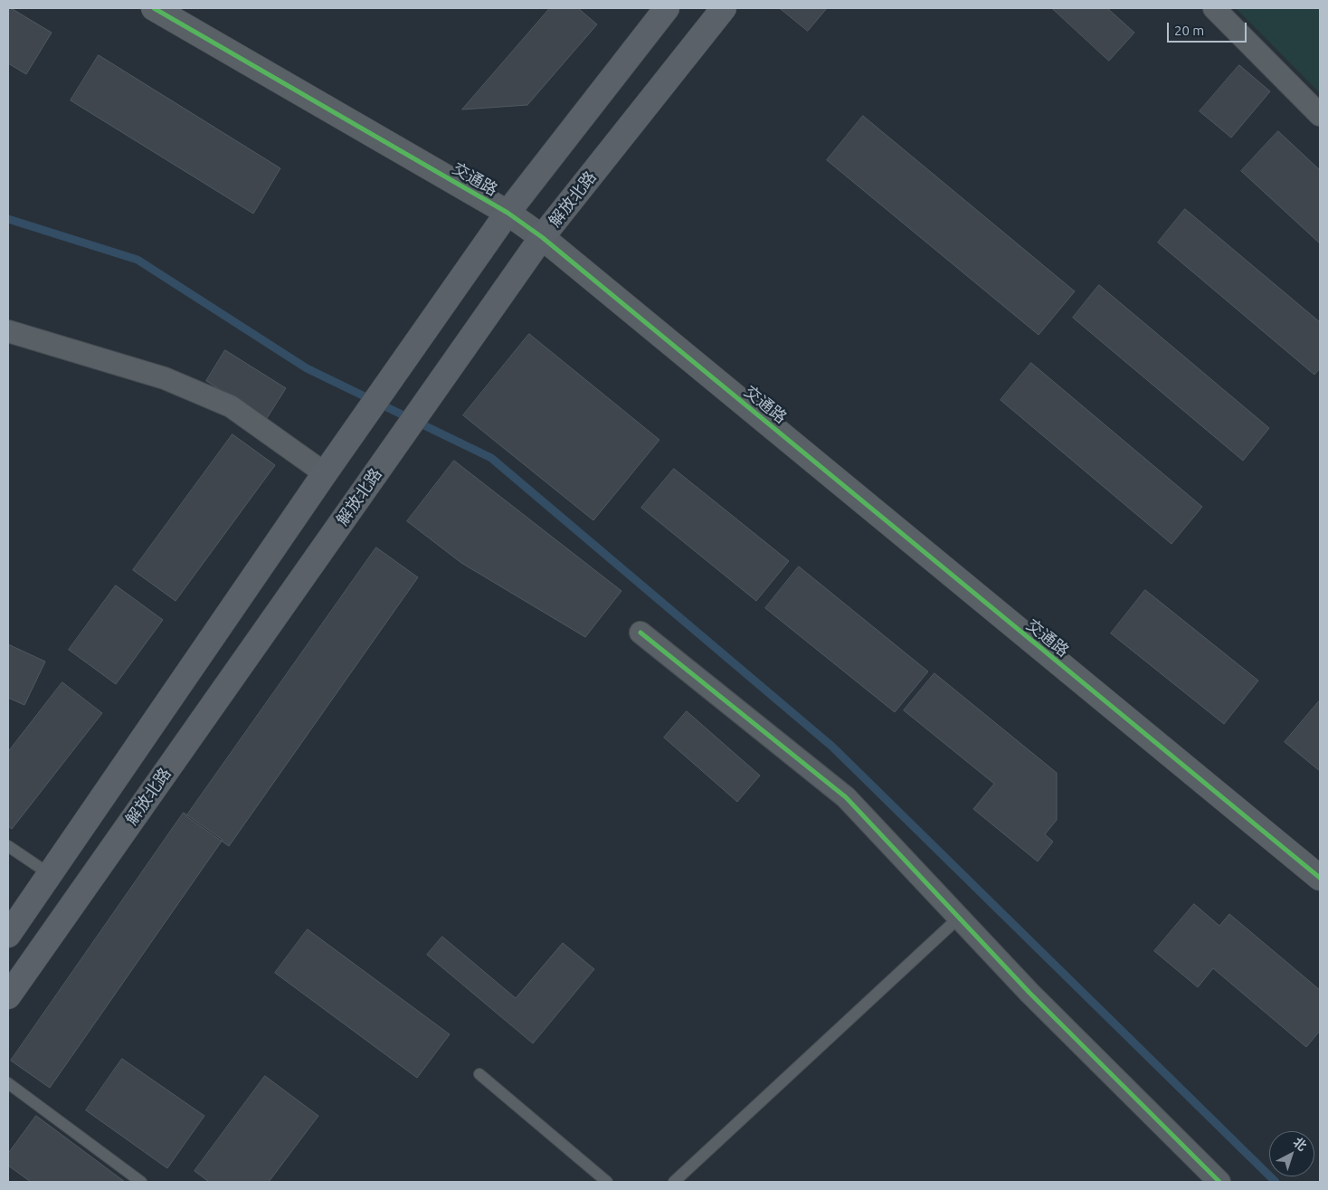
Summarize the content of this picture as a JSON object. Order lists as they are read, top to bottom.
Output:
{
  "streets": {
    "main road": ["解放北路"],
    "street": ["交通路"]
  },
  "crossings": [
    ["交通路", "解放北路"]
  ],
  "scale_bar": "20 m",
  "north": "top right"
}
